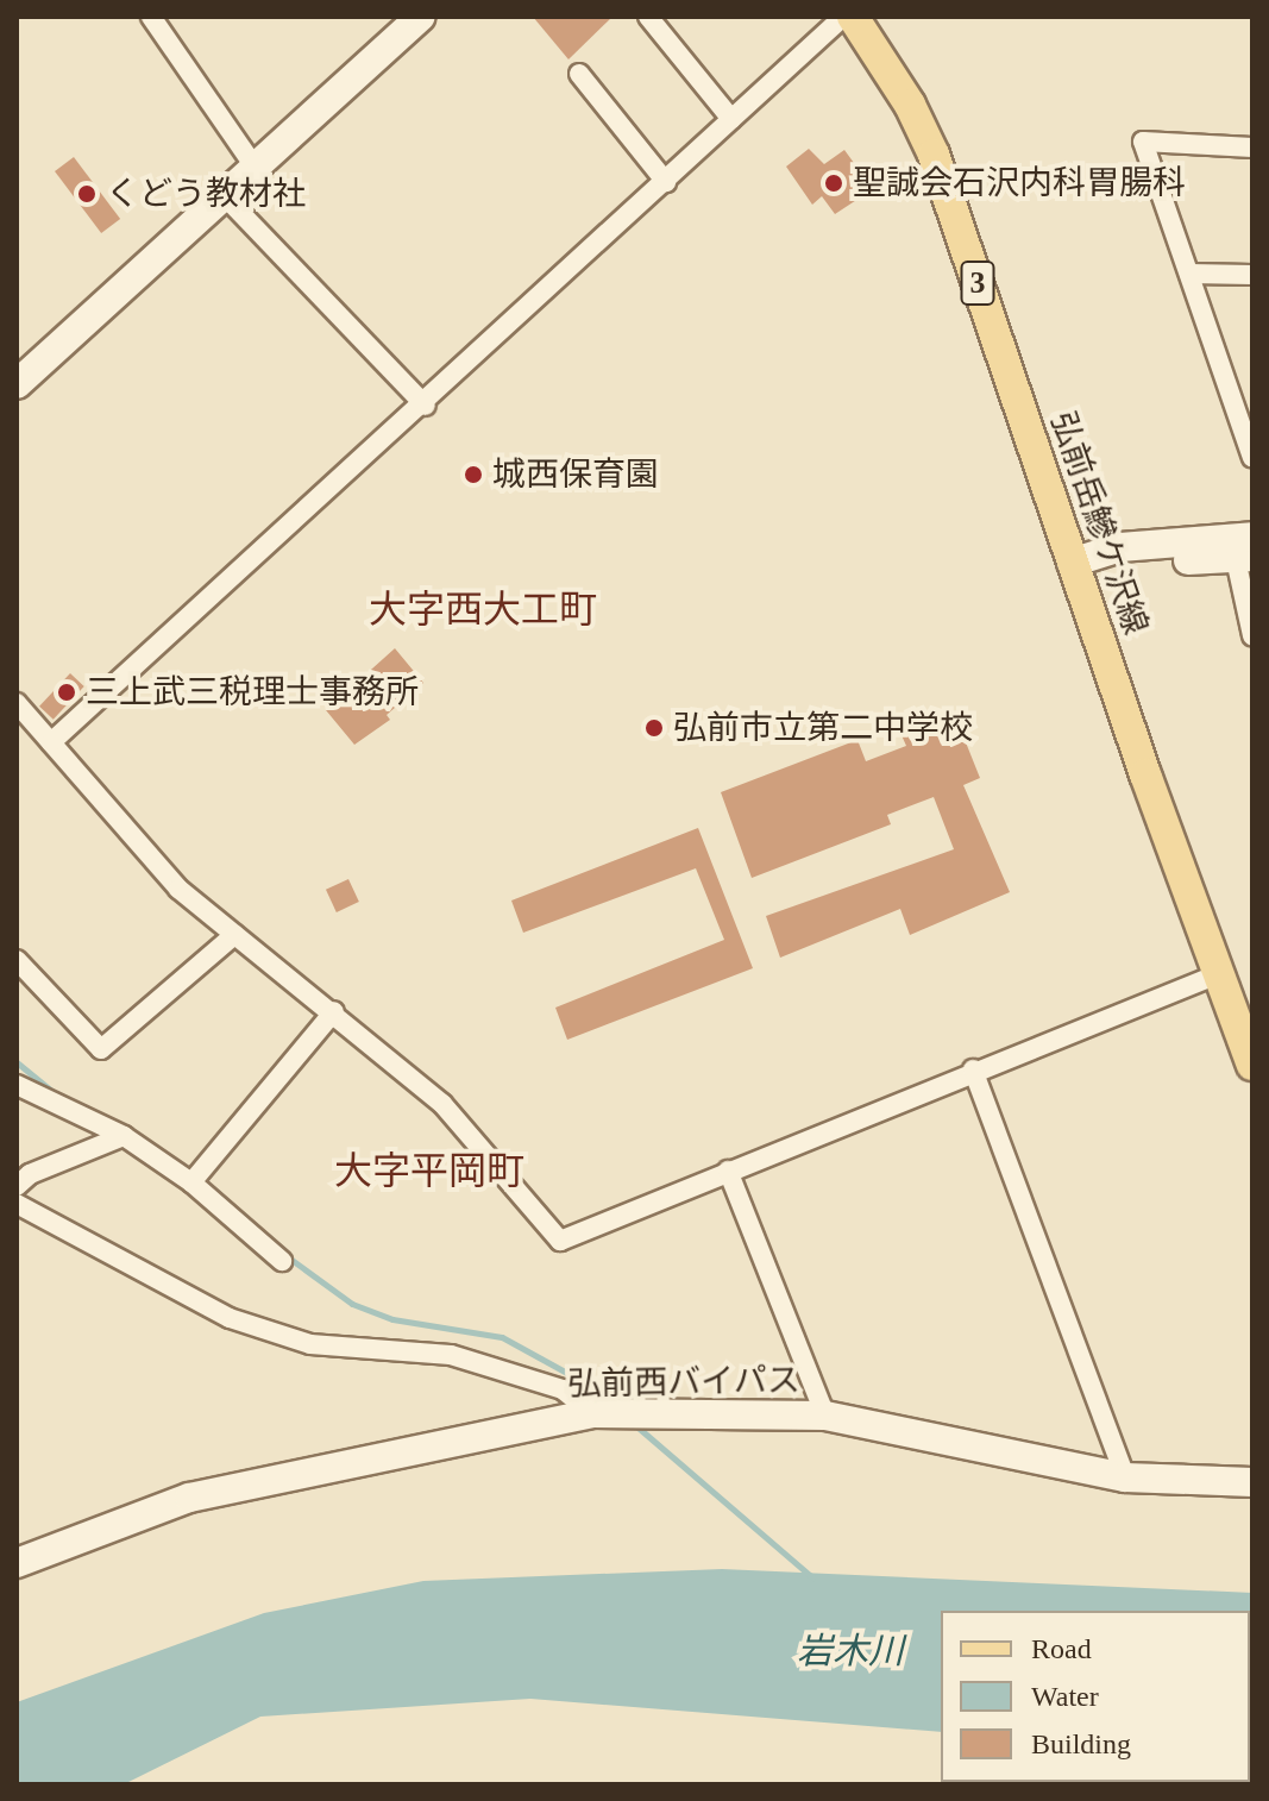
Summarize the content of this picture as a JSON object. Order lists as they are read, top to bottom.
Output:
{
  "streets": {
    "main road": ["3", "弘前岳鰺ケ沢線"],
    "street": ["弘前西バイパス"]
  },
  "districts": ["大字西大工町", "大字平岡町"],
  "water": ["岩木川"],
  "places": [
    "聖誠会石沢内科胃腸科",
    "くどう教材社",
    "城西保育園",
    "三上武三税理士事務所",
    "弘前市立第二中学校"
  ],
  "legend": ["Road", "Water", "Building"]
}
